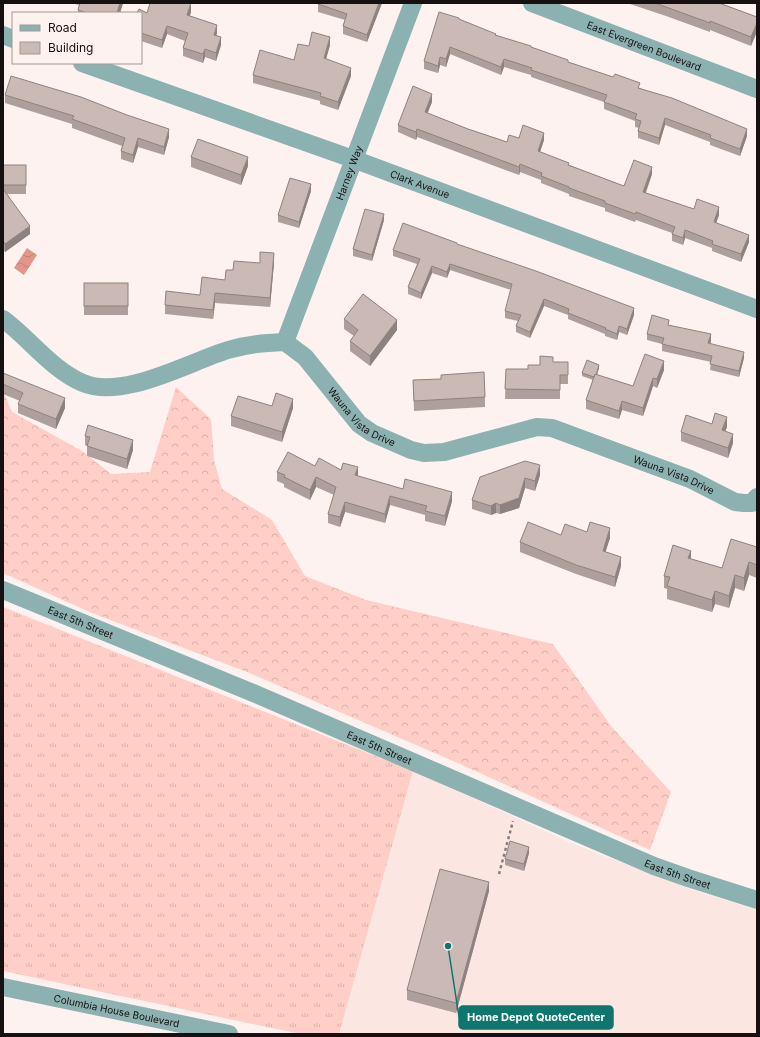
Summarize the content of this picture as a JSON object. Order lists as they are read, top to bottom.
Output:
{
  "streets": {
    "street": [
      "East Evergreen Boulevard",
      "Harney Way",
      "Clark Avenue",
      "Wauna Vista Drive",
      "East 5th Street",
      "Columbia House Boulevard"
    ]
  },
  "crossings": [
    ["Harney Way", "Clark Avenue"],
    ["Harney Way", "Wauna Vista Drive"]
  ],
  "places": ["Home Depot QuoteCenter"],
  "legend": ["Road", "Building"]
}
